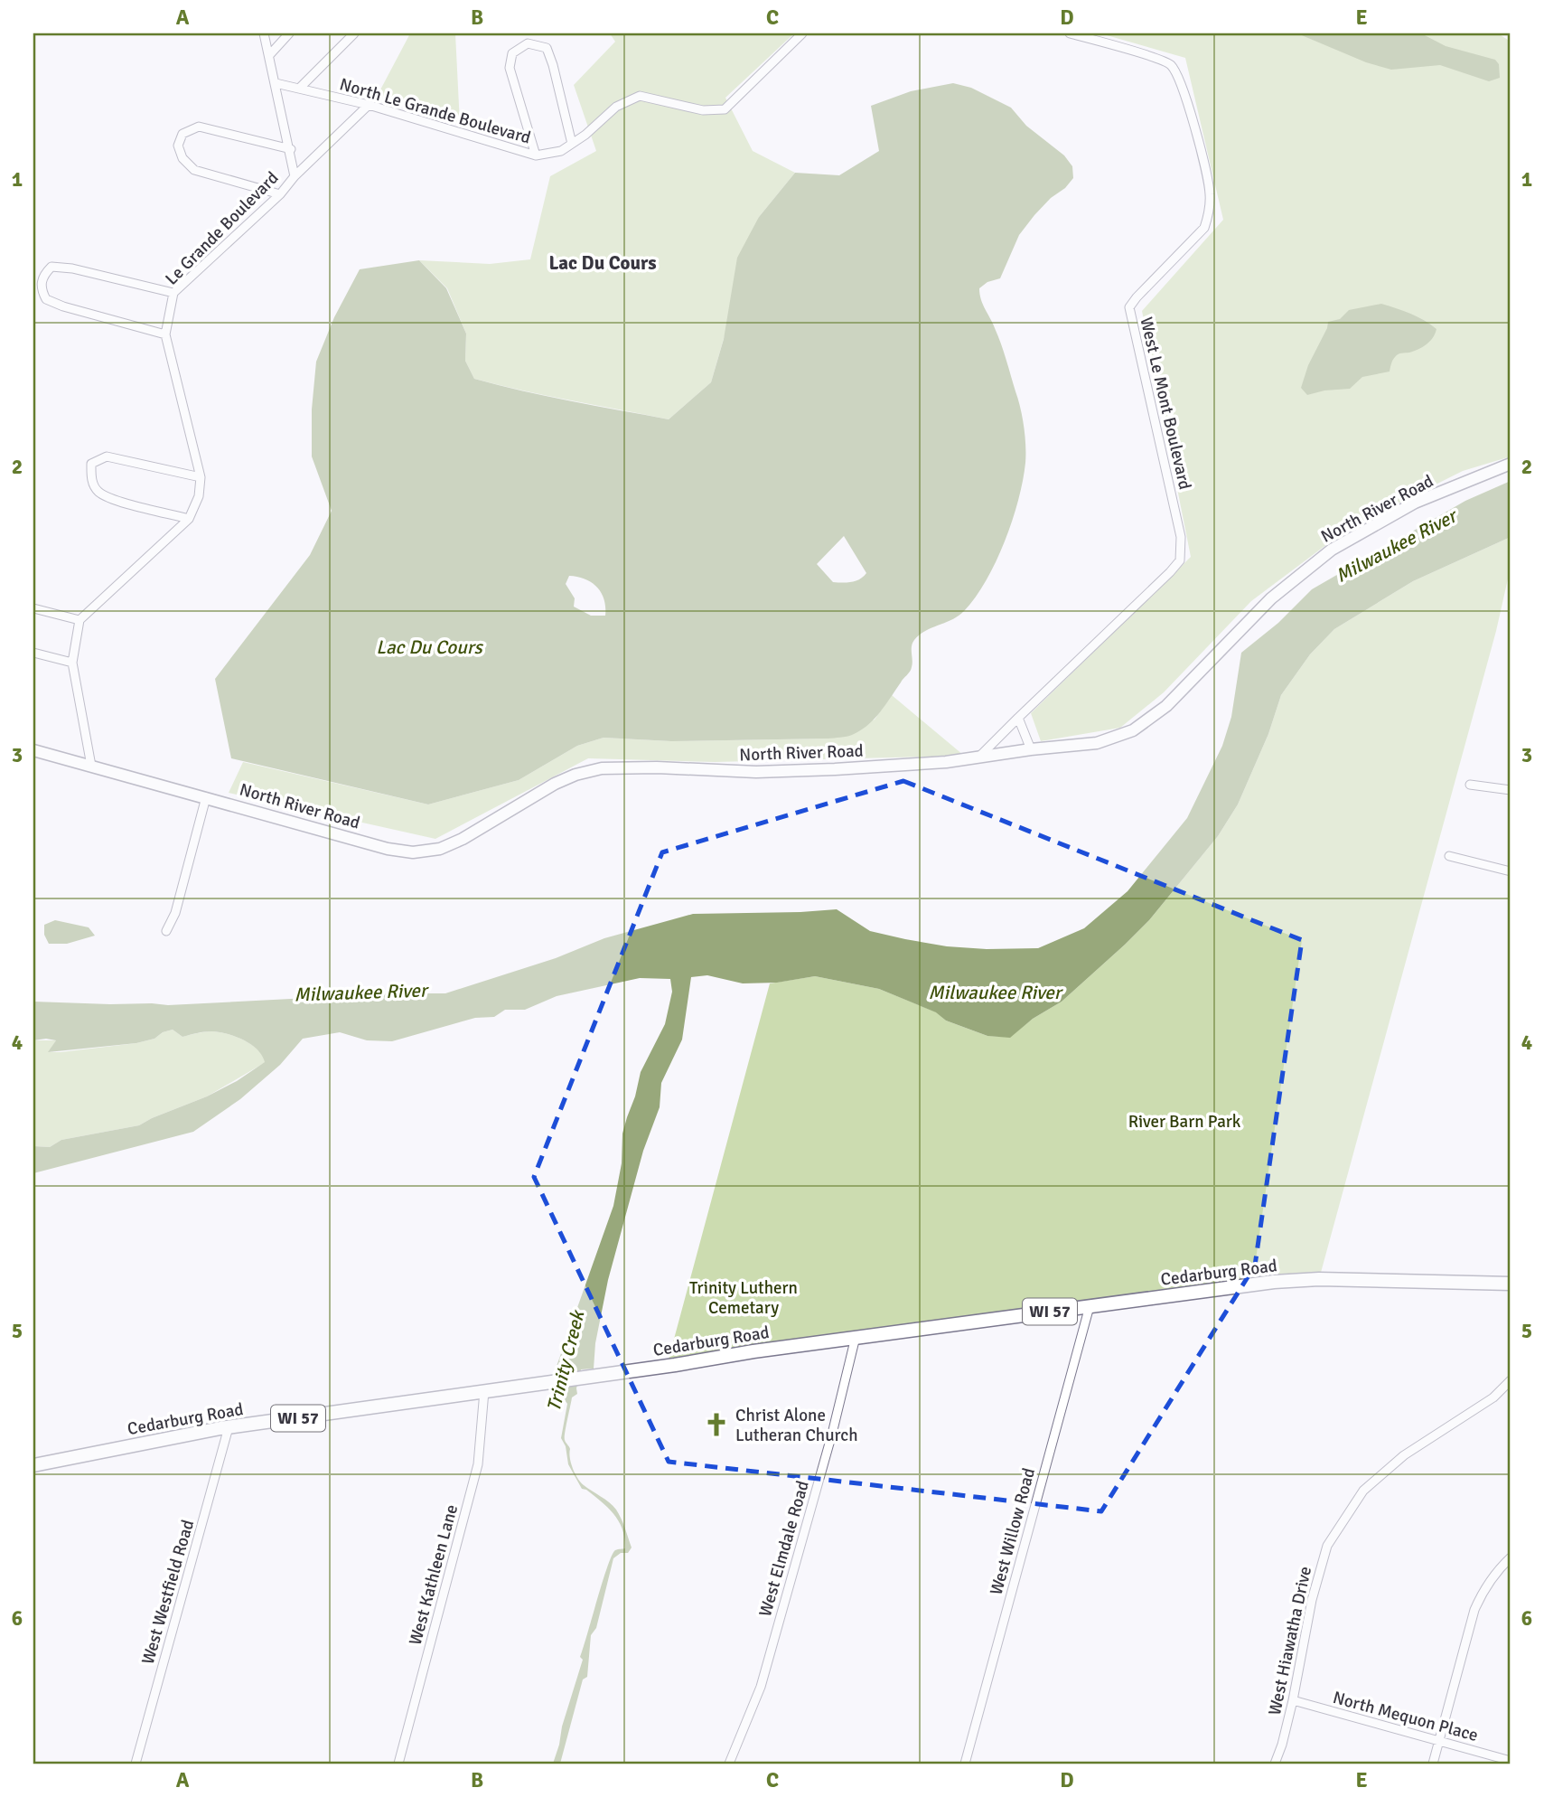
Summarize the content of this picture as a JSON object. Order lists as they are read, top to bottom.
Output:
{
  "streets": {
    "main road": ["Cedarburg Road", "WI 57"],
    "street": [
      "North Le Grande Boulevard",
      "Le Grande Boulevard",
      "West Le Mont Boulevard",
      "North River Road",
      "West Willow Road",
      "West Elmdale Road",
      "West Kathleen Lane",
      "West Westfield Road",
      "West Hiawatha Drive",
      "North Mequon Place"
    ]
  },
  "crossings": [
    ["North Le Grande Boulevard", "Le Grande Boulevard"],
    ["West Le Mont Boulevard", "North River Road"],
    ["Cedarburg Road", "West Willow Road"],
    ["Cedarburg Road", "West Elmdale Road"],
    ["Cedarburg Road", "West Kathleen Lane"],
    ["Cedarburg Road", "West Westfield Road"],
    ["West Hiawatha Drive", "North Mequon Place"]
  ],
  "districts": ["Lac Du Cours"],
  "water": ["Milwaukee River", "Lac Du Cours", "Trinity Creek"],
  "parks": ["River Barn Park", "Trinity Luthern Cemetary"],
  "places": {
    "church": ["Christ Alone Lutheran Church"]
  },
  "grid": {
    "columns": [
      "A",
      "B",
      "C",
      "D",
      "E"
    ],
    "rows": [
      "1",
      "2",
      "3",
      "4",
      "5",
      "6"
    ]
  }
}
